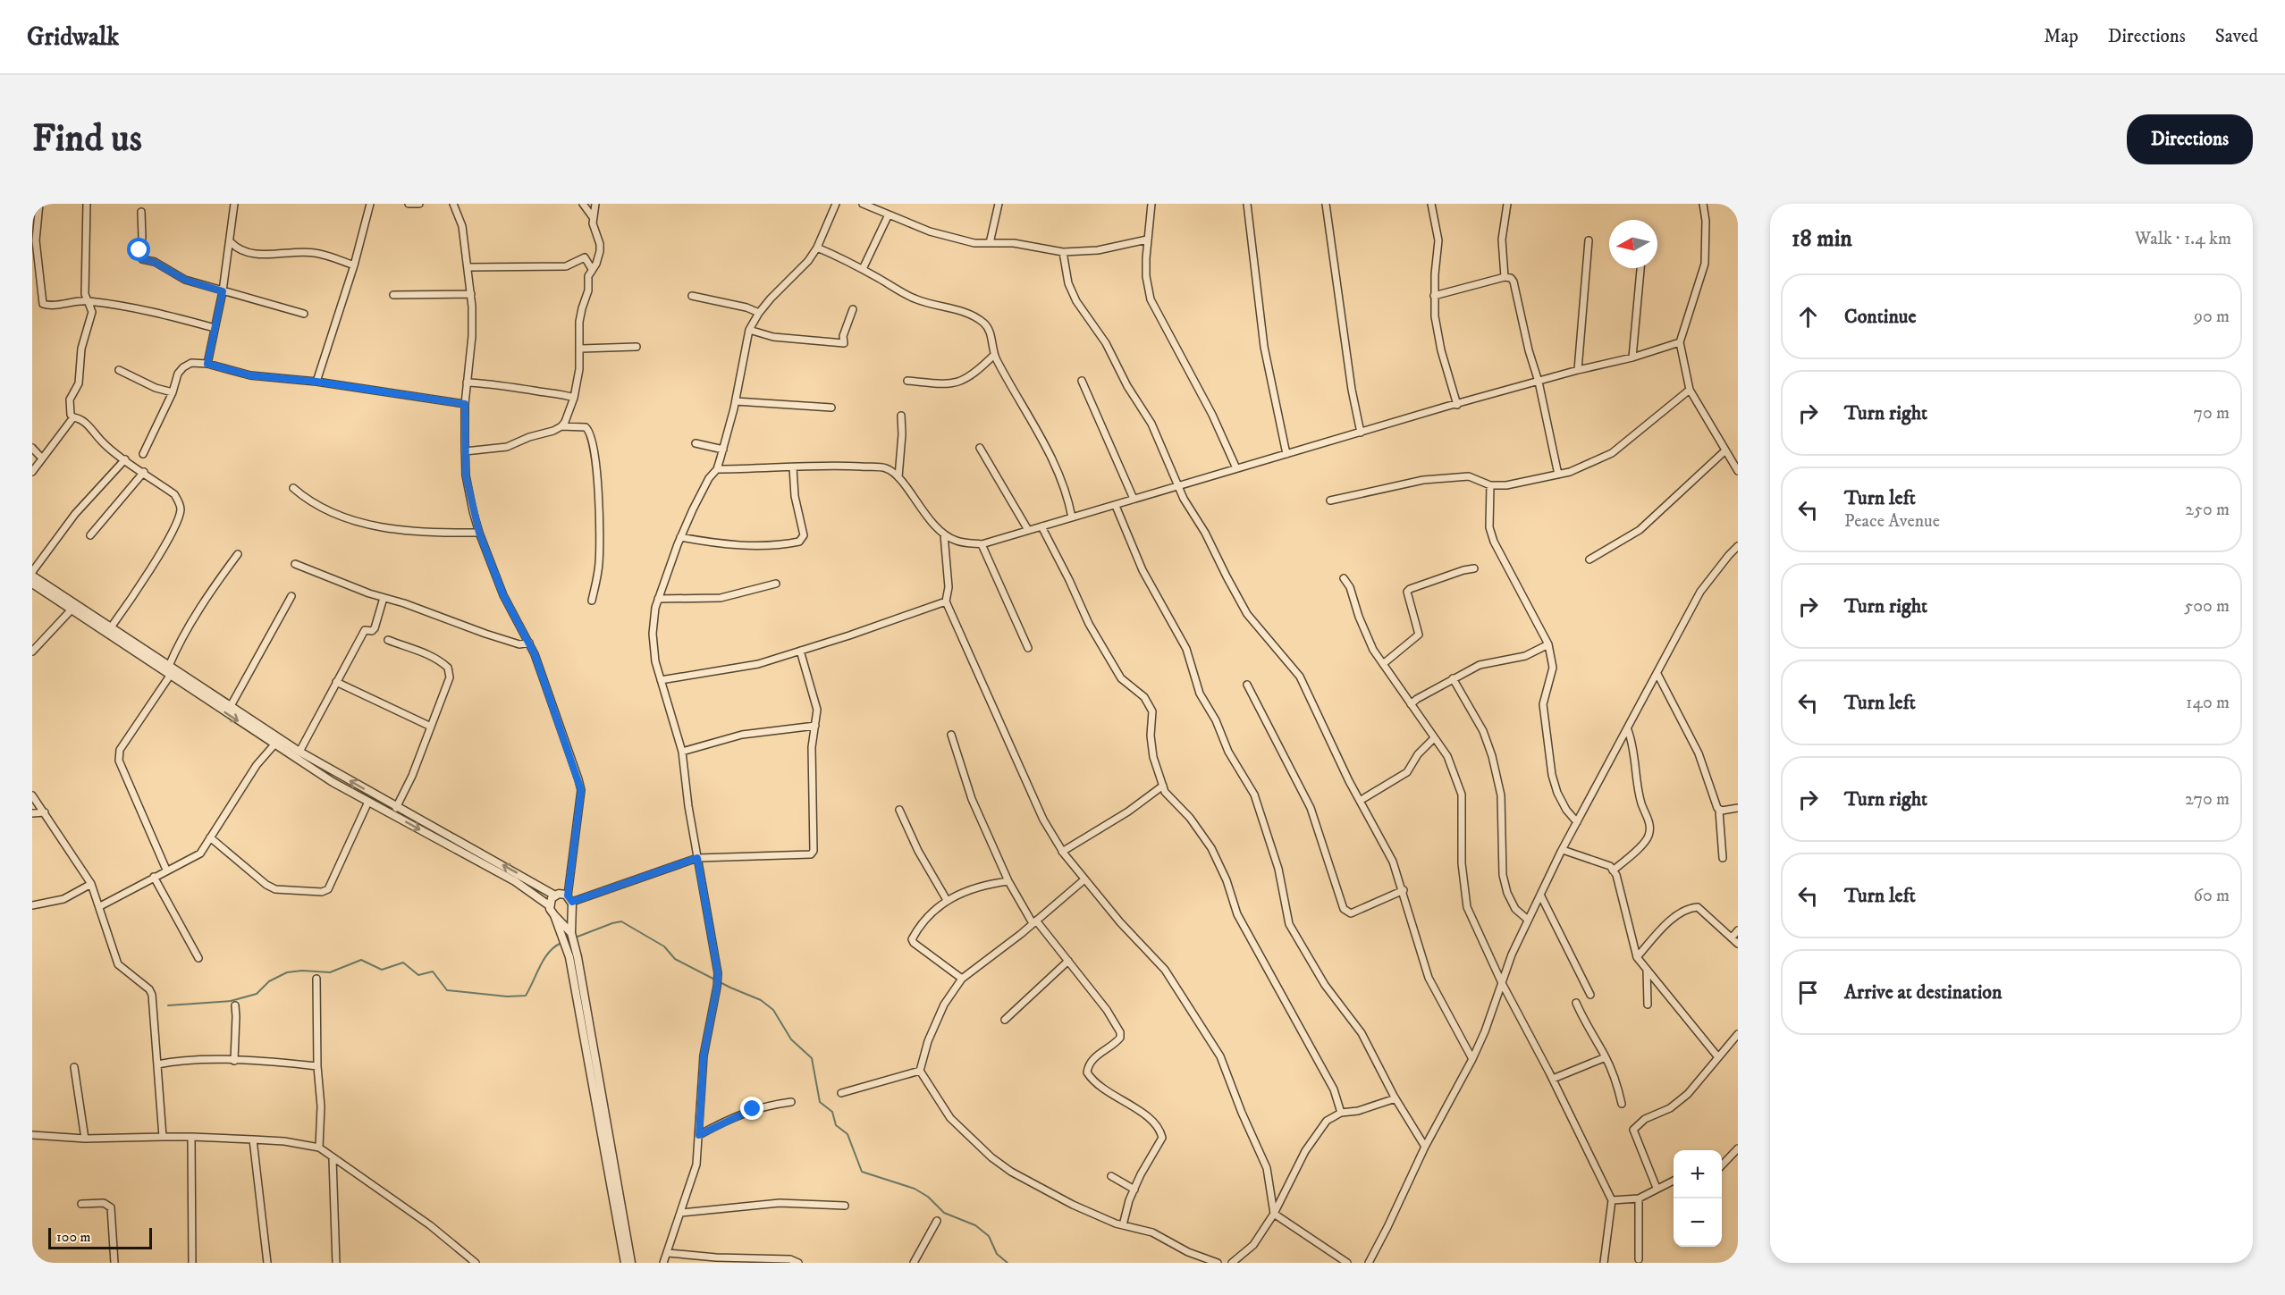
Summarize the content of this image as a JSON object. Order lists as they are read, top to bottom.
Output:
{
  "scale_bar": "100 m",
  "north": "left",
  "page": {
    "header": "Gridwalk",
    "nav": ["Map", "Directions", "Saved"],
    "buttons": "Directions",
    "title": "Find us",
    "heading": ["18 min", "Walk · 1.4 km"],
    "list": [
      ["Continue", "90 m"],
      ["Turn right", "70 m"],
      ["Turn left", "Peace Avenue", "250 m"],
      ["Turn right", "500 m"],
      ["Turn left", "140 m"],
      ["Turn right", "270 m"],
      ["Turn left", "60 m"],
      "Arrive at destination"
    ],
    "map_buttons": ["+", "−"],
    "scale": "100 m"
  }
}
